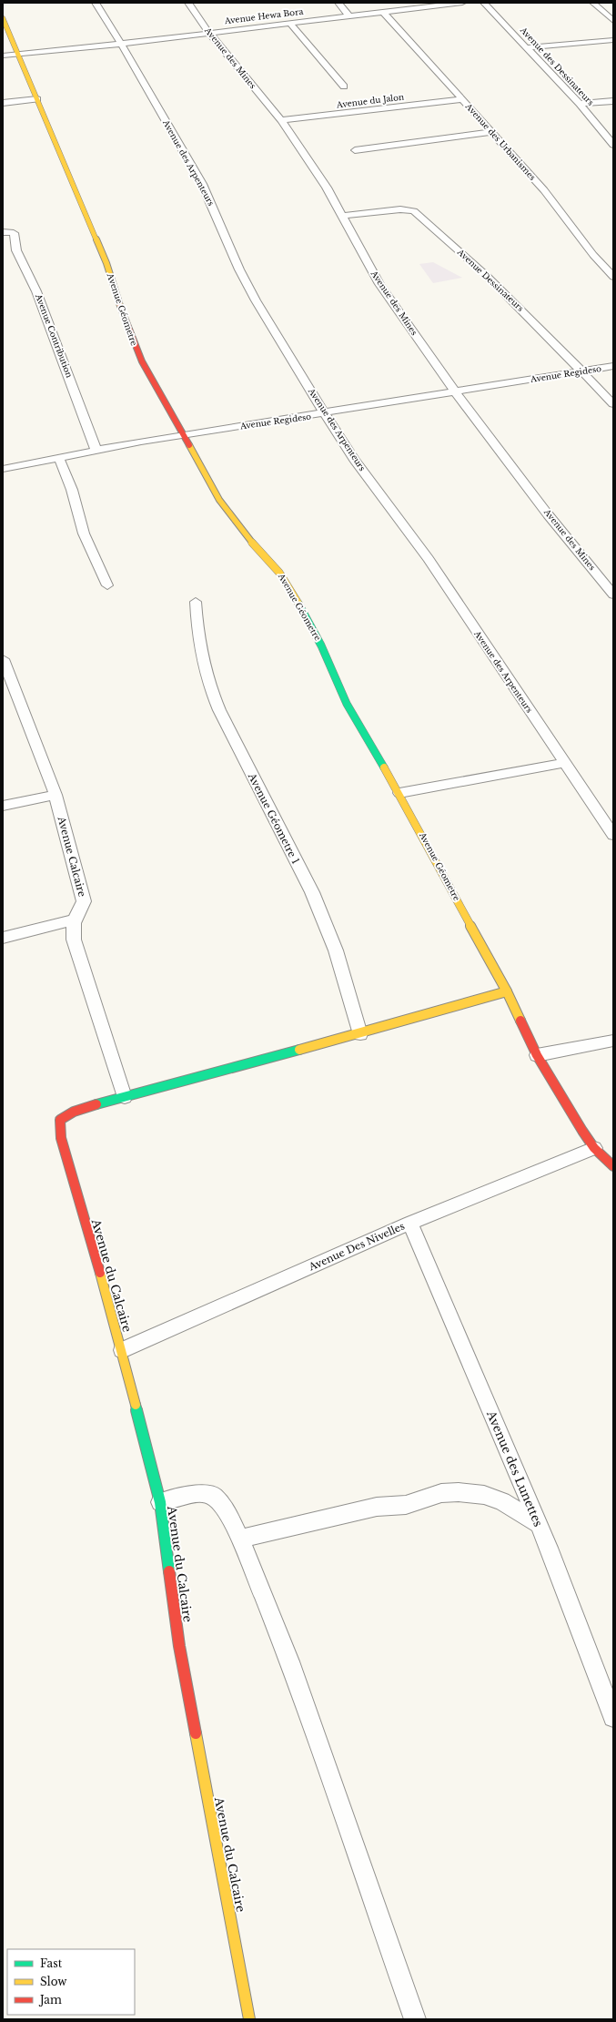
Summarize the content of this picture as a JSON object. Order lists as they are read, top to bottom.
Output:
{
  "streets": {
    "street": [
      "Avenue Hewa Bora",
      "Avenue des Mines",
      "Avenue des Dessinateurs",
      "Avenue du Jalon",
      "Avenue des Urbanismes",
      "Avenue des Arpenteurs",
      "Avenue Dessinateurs",
      "Avenue Géometre",
      "Avenue Contribution",
      "Avenue Regideso",
      "Avenue Géometre 1",
      "Avenue Calcaire",
      "Avenue Des Nivelles",
      "Avenue du Calcaire",
      "Avenue des Lunettes"
    ]
  },
  "crossings": [
    ["Avenue Hewa Bora", "Avenue des Mines"],
    ["Avenue Hewa Bora", "Avenue des Urbanismes"],
    ["Avenue Hewa Bora", "Avenue des Arpenteurs"],
    ["Avenue Hewa Bora", "Avenue Géometre"],
    ["Avenue des Mines", "Avenue du Jalon"],
    ["Avenue des Mines", "Avenue Dessinateurs"],
    ["Avenue des Mines", "Avenue Regideso"],
    ["Avenue du Jalon", "Avenue des Urbanismes"],
    ["Avenue des Arpenteurs", "Avenue Regideso"],
    ["Avenue Dessinateurs", "Avenue Regideso"],
    ["Avenue Géometre", "Avenue Regideso"],
    ["Avenue Géometre", "Avenue Des Nivelles"],
    ["Avenue Contribution", "Avenue Regideso"],
    ["Avenue Des Nivelles", "Avenue du Calcaire"],
    ["Avenue Des Nivelles", "Avenue des Lunettes"]
  ],
  "legend": ["Fast", "Slow", "Jam"]
}
